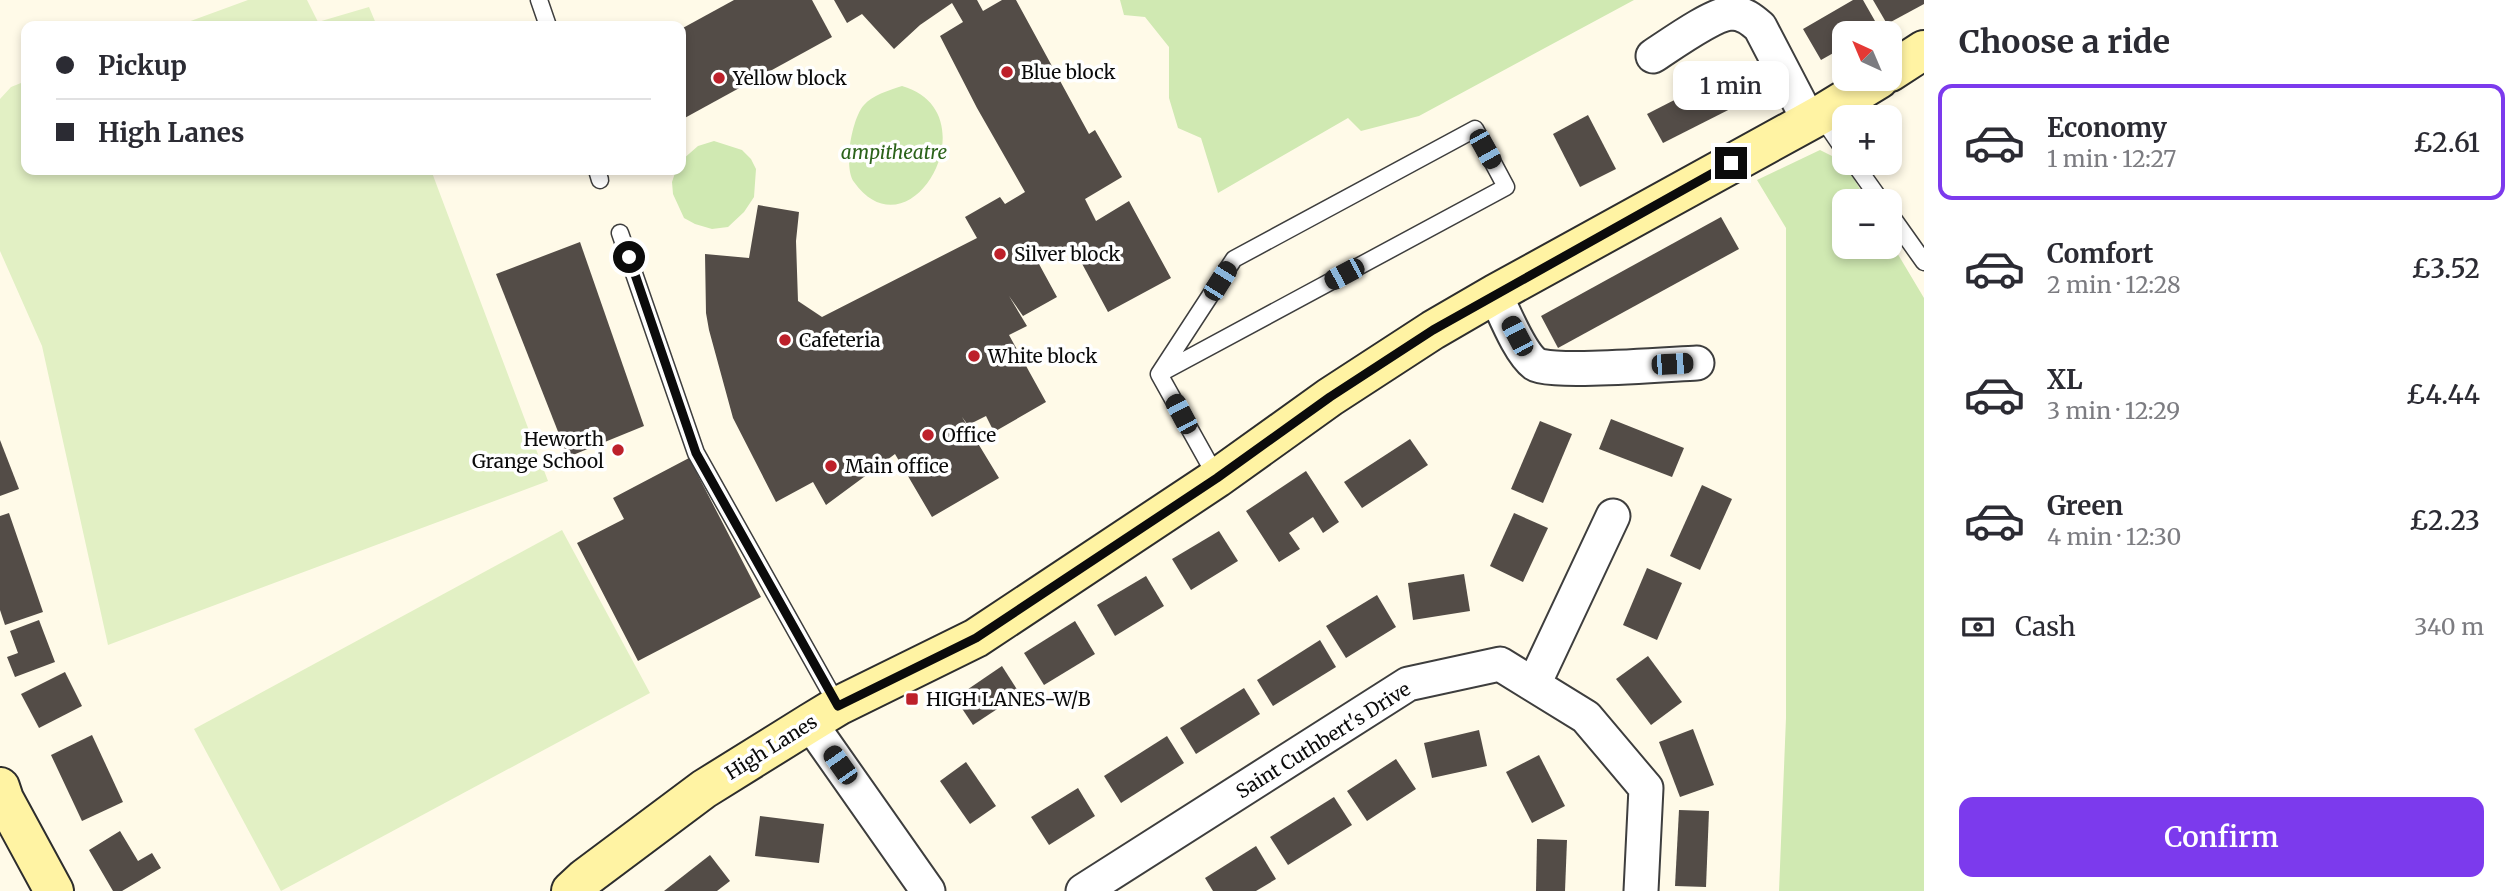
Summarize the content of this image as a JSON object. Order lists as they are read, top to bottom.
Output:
{
  "streets": {
    "street": ["Saint Cuthbert's Drive", "High Lanes"]
  },
  "parks": ["ampitheatre"],
  "places": {
    "other": [
      "Blue block",
      "Yellow block",
      "Silver block",
      "Cafeteria",
      "White block",
      "Office",
      "Heworth Grange School",
      "Main office"
    ],
    "transit": ["HIGH LANES-W/B"]
  },
  "north": "top left",
  "page": {
    "heading": "Choose a ride",
    "map_buttons": ["+", "−"],
    "banner": ["Pickup", "High Lanes"],
    "bubble": "1 min",
    "list": [
      {
        "name": "Economy",
        "note": "1 min · 12:27",
        "value": "£2.61"
      },
      {
        "name": "Comfort",
        "note": "2 min · 12:28",
        "value": "£3.52"
      },
      {
        "name": "XL",
        "note": "3 min · 12:29",
        "value": "£4.44"
      },
      {
        "name": "Green",
        "note": "4 min · 12:30",
        "value": "£2.23"
      }
    ],
    "pay": ["Cash", "340 m"],
    "buttons": "Confirm"
  }
}
